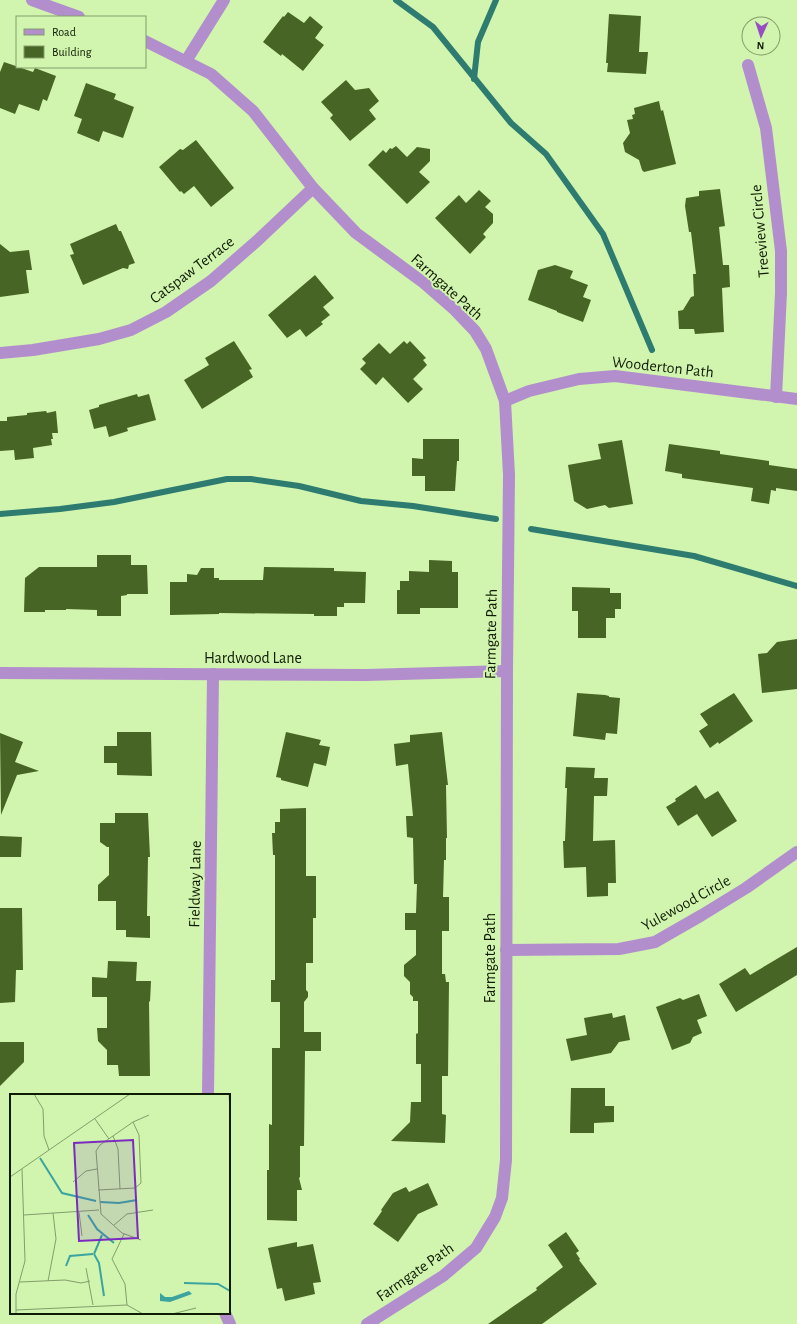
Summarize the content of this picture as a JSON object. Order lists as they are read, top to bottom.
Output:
{
  "streets": {
    "street": [
      "Treeview Circle",
      "Catspaw Terrace",
      "Farmgate Path",
      "Wooderton Path",
      "Hardwood Lane",
      "Fieldway Lane",
      "Yulewood Circle"
    ]
  },
  "crossings": [
    ["Treeview Circle", "Wooderton Path"],
    ["Catspaw Terrace", "Farmgate Path"],
    ["Farmgate Path", "Wooderton Path"],
    ["Farmgate Path", "Hardwood Lane"],
    ["Farmgate Path", "Yulewood Circle"],
    ["Hardwood Lane", "Fieldway Lane"]
  ],
  "legend": ["Road", "Building"],
  "north": "bottom"
}
